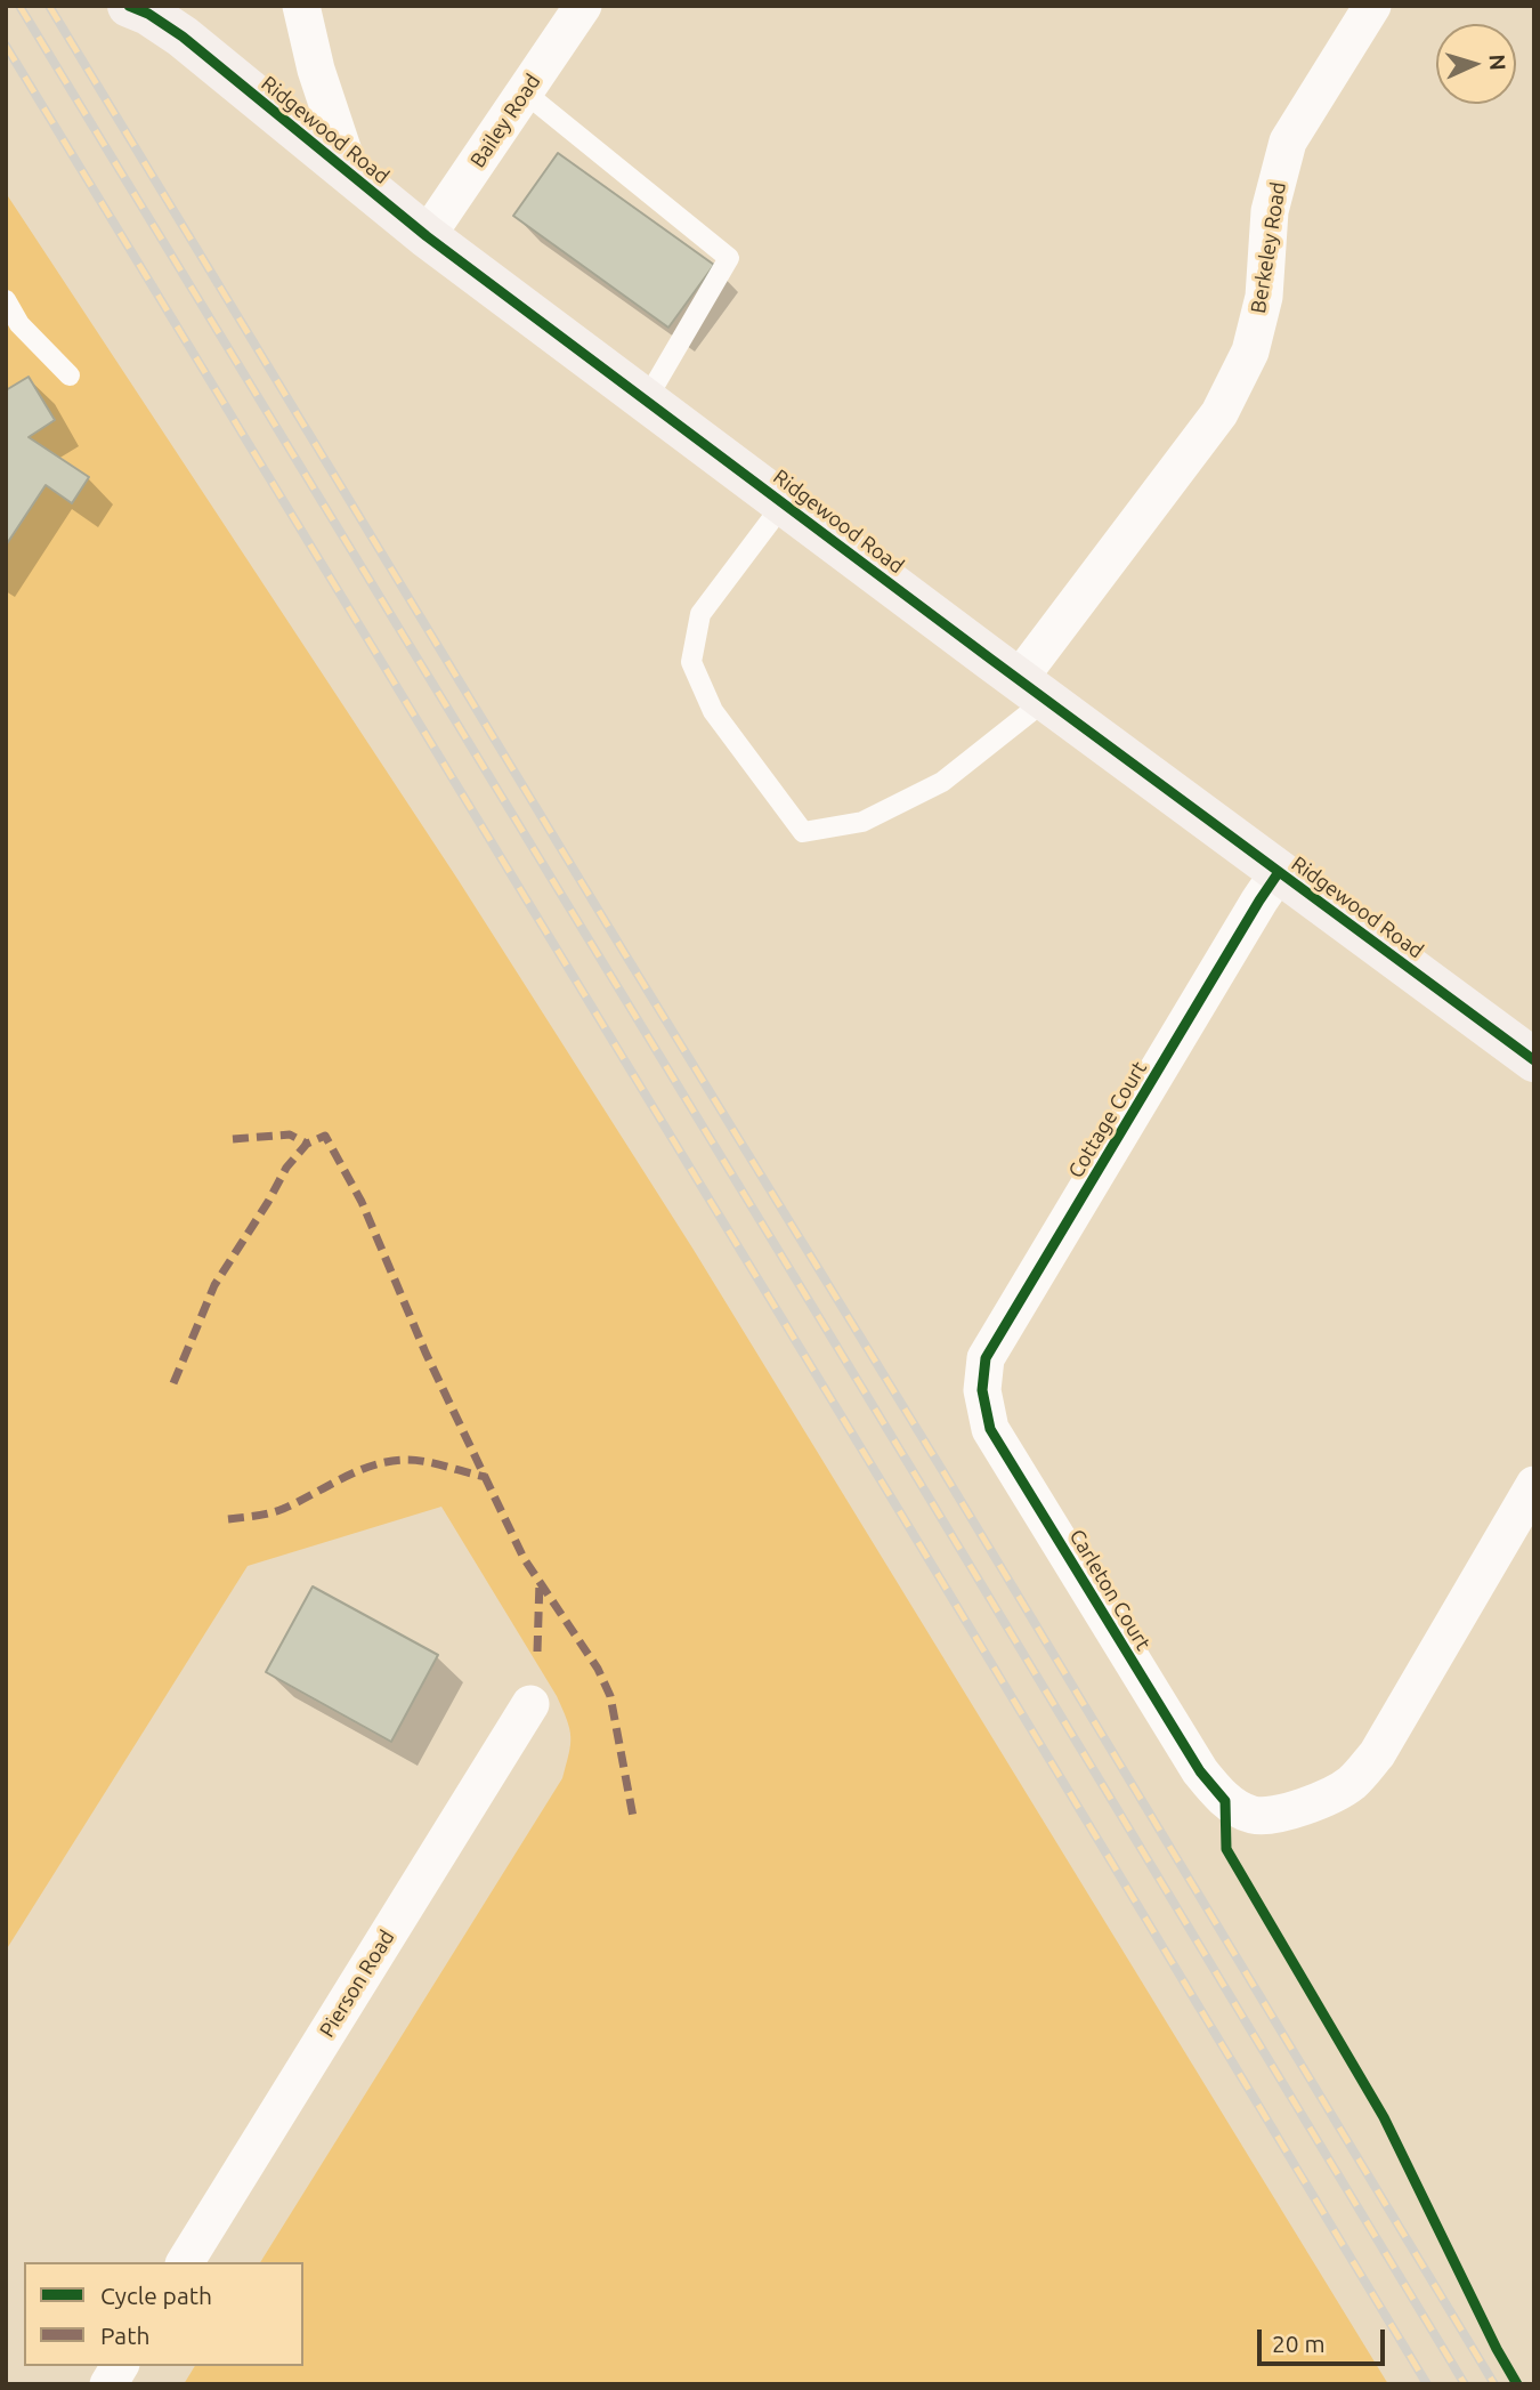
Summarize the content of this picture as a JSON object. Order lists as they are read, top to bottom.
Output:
{
  "streets": {
    "street": [
      "Bailey Road",
      "Ridgewood Road",
      "Berkeley Road",
      "Cottage Court",
      "Carleton Court",
      "Pierson Road"
    ]
  },
  "crossings": [
    ["Bailey Road", "Ridgewood Road"],
    ["Ridgewood Road", "Berkeley Road"],
    ["Ridgewood Road", "Cottage Court"],
    ["Cottage Court", "Carleton Court"]
  ],
  "legend": ["Cycle path", "Path"],
  "scale_bar": "20 m",
  "north": "right"
}
